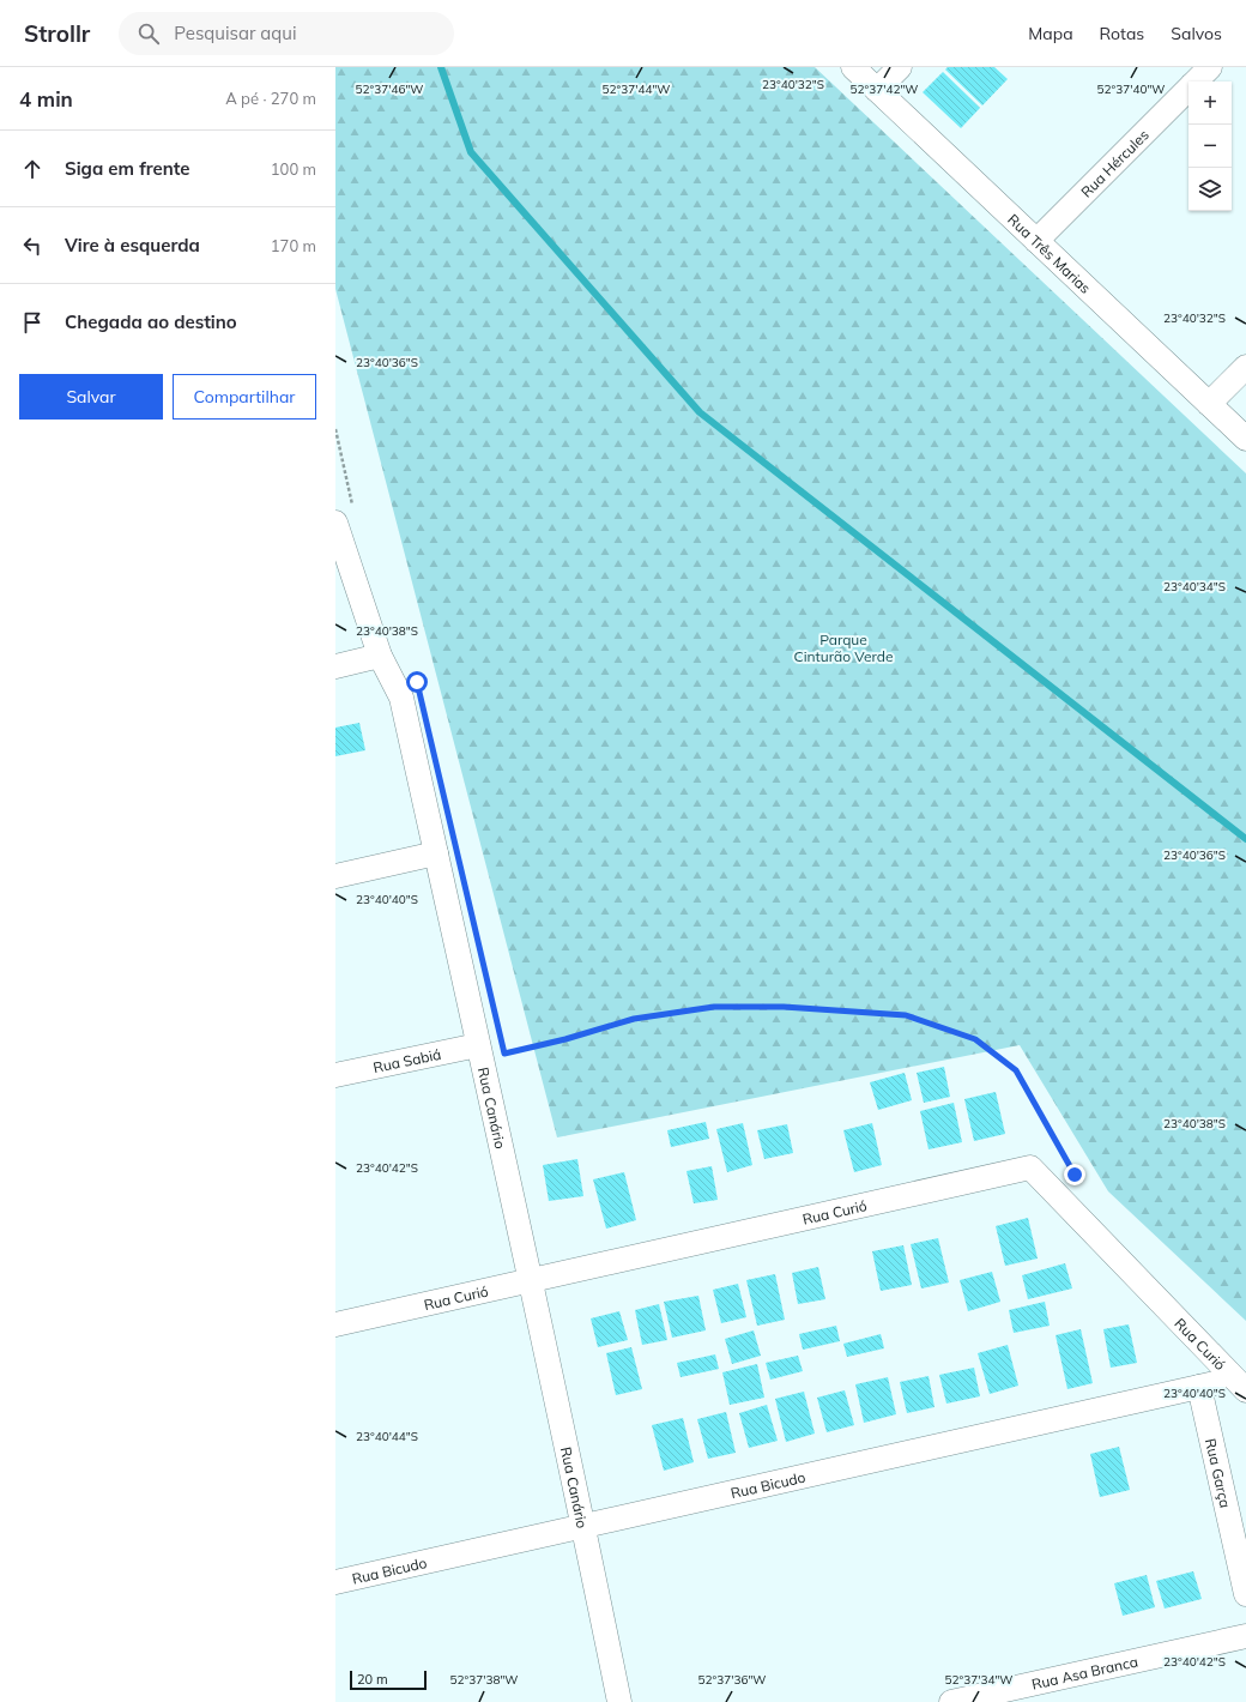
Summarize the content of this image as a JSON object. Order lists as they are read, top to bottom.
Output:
{
  "streets": {
    "street": [
      "Rua Hércules",
      "Rua Três Marias",
      "Rua Sabiá",
      "Rua Canário",
      "Rua Curió",
      "Rua Garça",
      "Rua Bicudo",
      "Rua Asa Branca"
    ]
  },
  "crossings": [
    ["Rua Hércules", "Rua Três Marias"],
    ["Rua Sabiá", "Rua Canário"],
    ["Rua Canário", "Rua Curió"],
    ["Rua Canário", "Rua Bicudo"],
    ["Rua Garça", "Rua Bicudo"]
  ],
  "parks": ["Parque Cinturão Verde"],
  "scale_bar": "20 m",
  "page": {
    "header": "Strollr",
    "search": "Pesquisar aqui",
    "nav": ["Mapa", "Rotas", "Salvos"],
    "heading": ["4 min", "A pé · 270 m"],
    "map_buttons": ["+", "−"],
    "list": [
      ["Siga em frente", "100 m"],
      ["Vire à esquerda", "170 m"],
      "Chegada ao destino"
    ],
    "buttons": ["Salvar", "Compartilhar"],
    "scale": "20 m"
  },
  "coordinates": [
    "23°40'32\"S",
    "52°37'46\"W",
    "52°37'44\"W",
    "52°37'42\"W",
    "52°37'40\"W",
    "23°40'36\"S",
    "23°40'34\"S",
    "23°40'38\"S",
    "23°40'40\"S",
    "23°40'42\"S",
    "23°40'44\"S",
    "52°37'38\"W",
    "52°37'36\"W",
    "52°37'34\"W"
  ]
}
